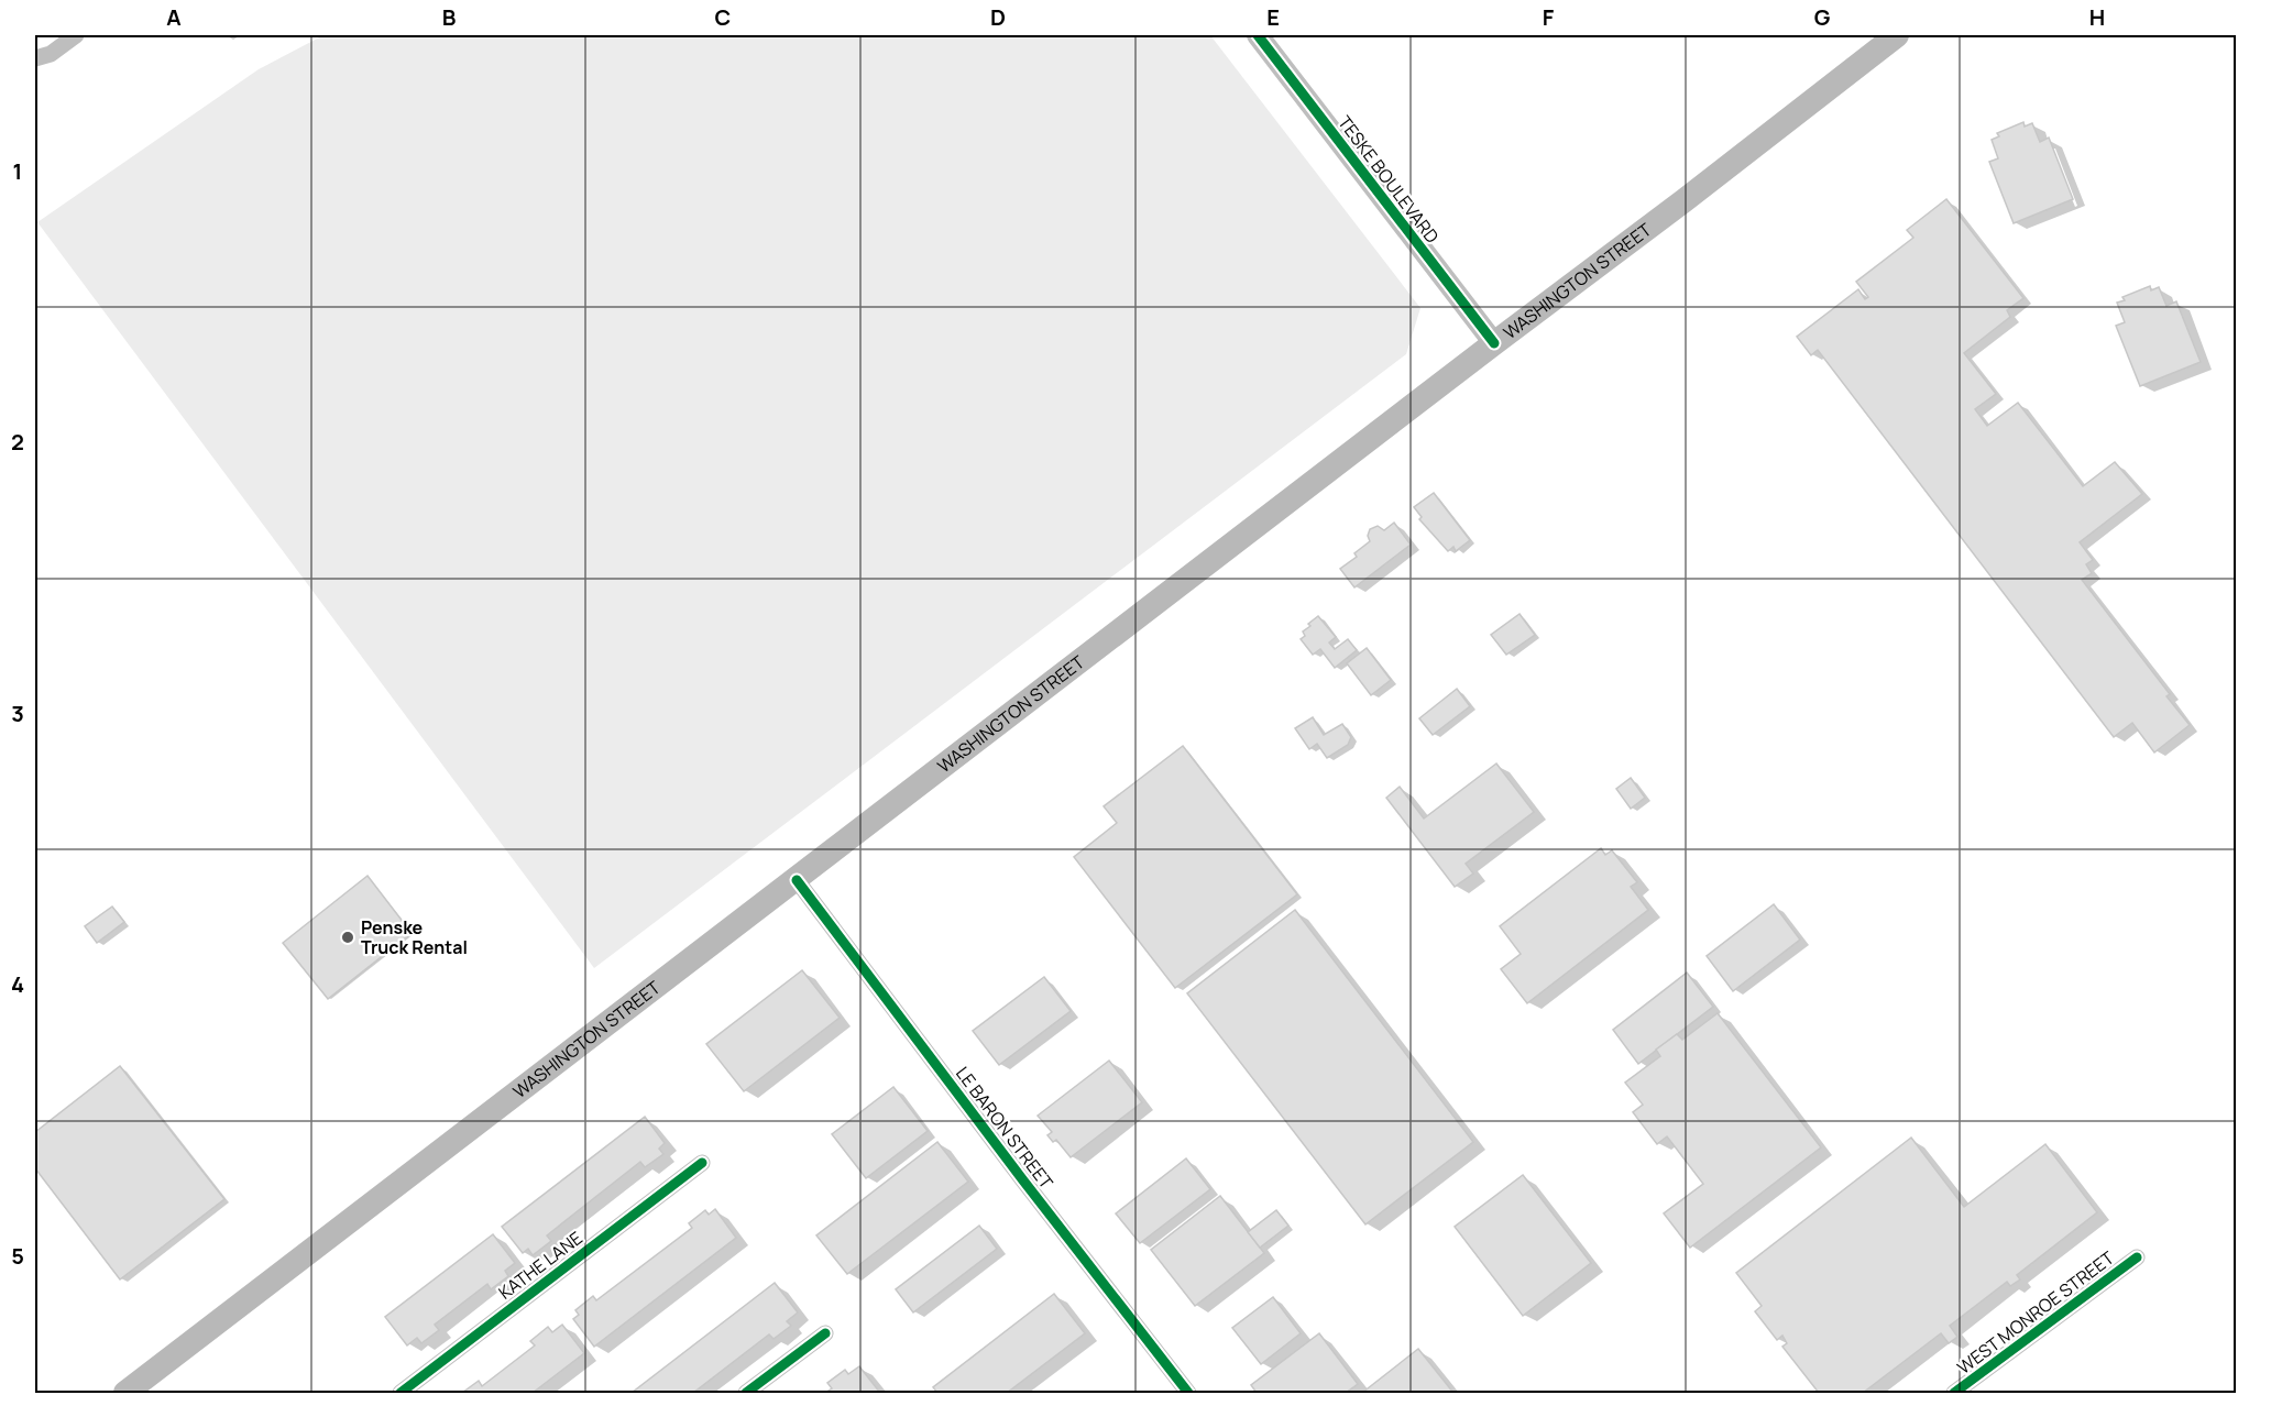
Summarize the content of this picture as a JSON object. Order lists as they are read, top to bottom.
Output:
{
  "streets": {
    "main road": ["WASHINGTON STREET"],
    "street": [
      "TESKE BOULEVARD",
      "LE BARON STREET",
      "KATHE LANE",
      "WEST MONROE STREET"
    ]
  },
  "crossings": [
    ["TESKE BOULEVARD", "WASHINGTON STREET"],
    ["WASHINGTON STREET", "LE BARON STREET"]
  ],
  "places": ["Penske Truck Rental"],
  "grid": {
    "columns": [
      "A",
      "B",
      "C",
      "D",
      "E",
      "F",
      "G",
      "H"
    ],
    "rows": [
      "1",
      "2",
      "3",
      "4",
      "5"
    ]
  }
}
